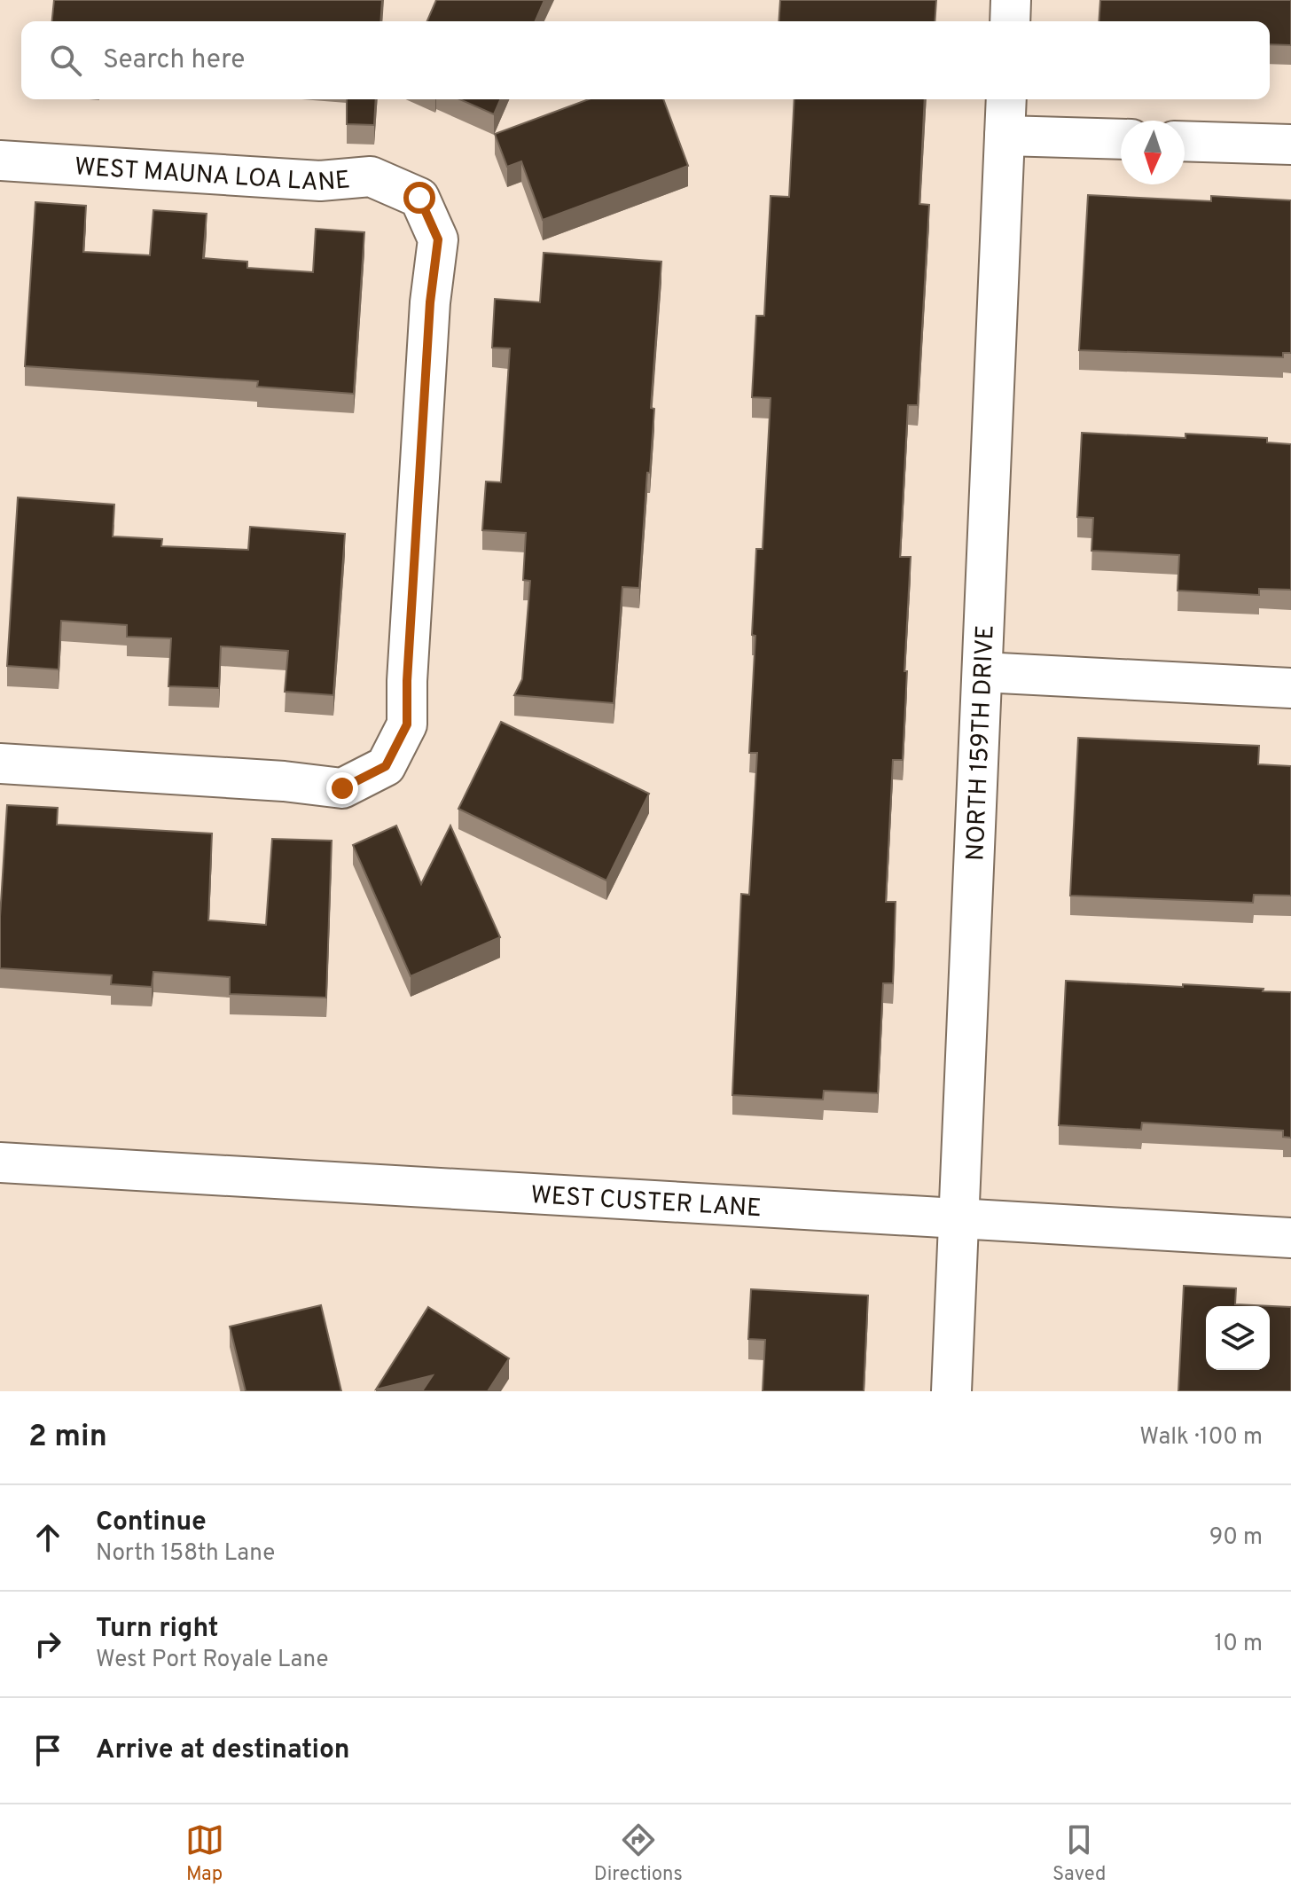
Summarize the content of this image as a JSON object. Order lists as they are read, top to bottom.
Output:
{
  "streets": {
    "street": ["WEST MAUNA LOA LANE", "NORTH 159TH DRIVE", "WEST CUSTER LANE"]
  },
  "crossings": [
    ["NORTH 159TH DRIVE", "WEST CUSTER LANE"]
  ],
  "north": "bottom",
  "page": {
    "search": "Search here",
    "heading": ["2 min", "Walk · 100 m"],
    "list": [
      ["Continue", "North 158th Lane", "90 m"],
      ["Turn right", "West Port Royale Lane", "10 m"],
      "Arrive at destination"
    ],
    "nav": ["Map", "Directions", "Saved"]
  }
}
